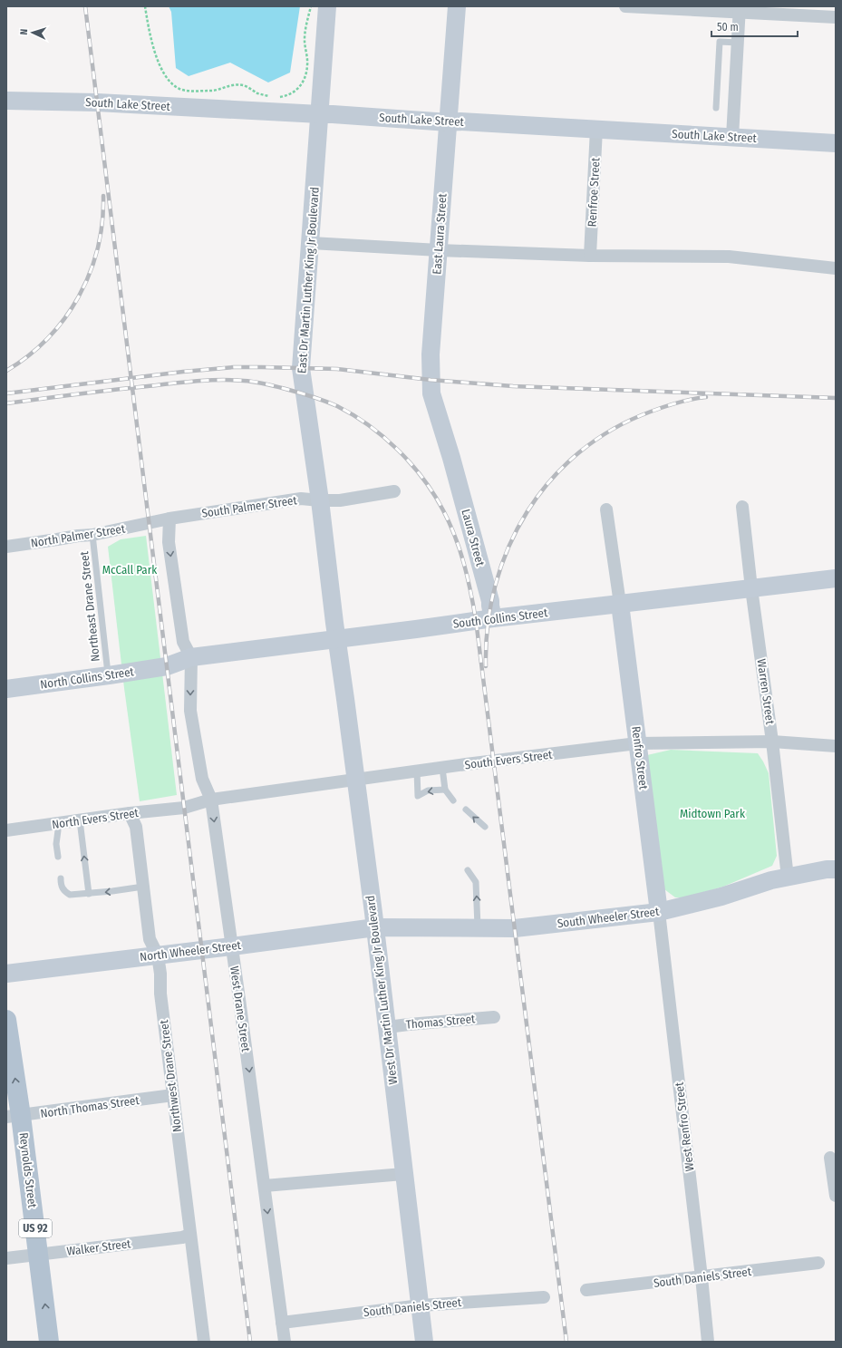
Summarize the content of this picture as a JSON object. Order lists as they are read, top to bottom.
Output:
{
  "streets": {
    "main road": ["Reynolds Street", "US 92"],
    "street": [
      "South Lake Street",
      "Renfroe Street",
      "East Laura Street",
      "East Dr Martin Luther King Jr Boulevard",
      "South Palmer Street",
      "North Palmer Street",
      "Laura Street",
      "South Collins Street",
      "North Collins Street",
      "Warren Street",
      "Renfro Street",
      "South Evers Street",
      "North Evers Street",
      "South Wheeler Street",
      "North Wheeler Street",
      "West Dr Martin Luther King Jr Boulevard",
      "West Drane Street",
      "Thomas Street",
      "Northwest Drane Street",
      "North Thomas Street",
      "West Renfro Street",
      "Walker Street",
      "South Daniels Street"
    ],
    "lane": ["Northeast Drane Street"]
  },
  "crossings": [
    ["South Lake Street", "Renfroe Street"],
    ["South Lake Street", "East Laura Street"],
    ["South Lake Street", "East Dr Martin Luther King Jr Boulevard"],
    ["East Laura Street", "Laura Street"],
    ["East Dr Martin Luther King Jr Boulevard", "South Palmer Street"],
    ["East Dr Martin Luther King Jr Boulevard", "South Collins Street"],
    ["East Dr Martin Luther King Jr Boulevard", "West Dr Martin Luther King Jr Boulevard"],
    ["South Palmer Street", "North Palmer Street"],
    ["North Palmer Street", "Northeast Drane Street"],
    ["Laura Street", "South Collins Street"],
    ["Northeast Drane Street", "North Collins Street"],
    ["South Collins Street", "North Collins Street"],
    ["South Collins Street", "Warren Street"],
    ["South Collins Street", "Renfro Street"],
    ["South Collins Street", "West Dr Martin Luther King Jr Boulevard"],
    ["South Collins Street", "West Drane Street"],
    ["Warren Street", "South Evers Street"],
    ["Warren Street", "South Wheeler Street"],
    ["Renfro Street", "South Evers Street"],
    ["Renfro Street", "South Wheeler Street"],
    ["Renfro Street", "West Renfro Street"],
    ["South Evers Street", "North Evers Street"],
    ["South Evers Street", "West Dr Martin Luther King Jr Boulevard"],
    ["South Evers Street", "West Drane Street"],
    ["North Evers Street", "Northwest Drane Street"],
    ["South Wheeler Street", "North Wheeler Street"],
    ["South Wheeler Street", "West Dr Martin Luther King Jr Boulevard"],
    ["South Wheeler Street", "West Renfro Street"],
    ["North Wheeler Street", "West Dr Martin Luther King Jr Boulevard"],
    ["North Wheeler Street", "West Drane Street"],
    ["North Wheeler Street", "Northwest Drane Street"],
    ["West Dr Martin Luther King Jr Boulevard", "Thomas Street"],
    ["West Dr Martin Luther King Jr Boulevard", "South Daniels Street"],
    ["West Drane Street", "South Daniels Street"],
    ["Northwest Drane Street", "North Thomas Street"],
    ["Northwest Drane Street", "Walker Street"],
    ["North Thomas Street", "Reynolds Street"],
    ["West Renfro Street", "South Daniels Street"],
    ["Reynolds Street", "Walker Street"]
  ],
  "one_way": ["West Drane Street", "Reynolds Street"],
  "parks": ["McCall Park", "Midtown Park"],
  "scale_bar": "50 m",
  "north": "left"
}
